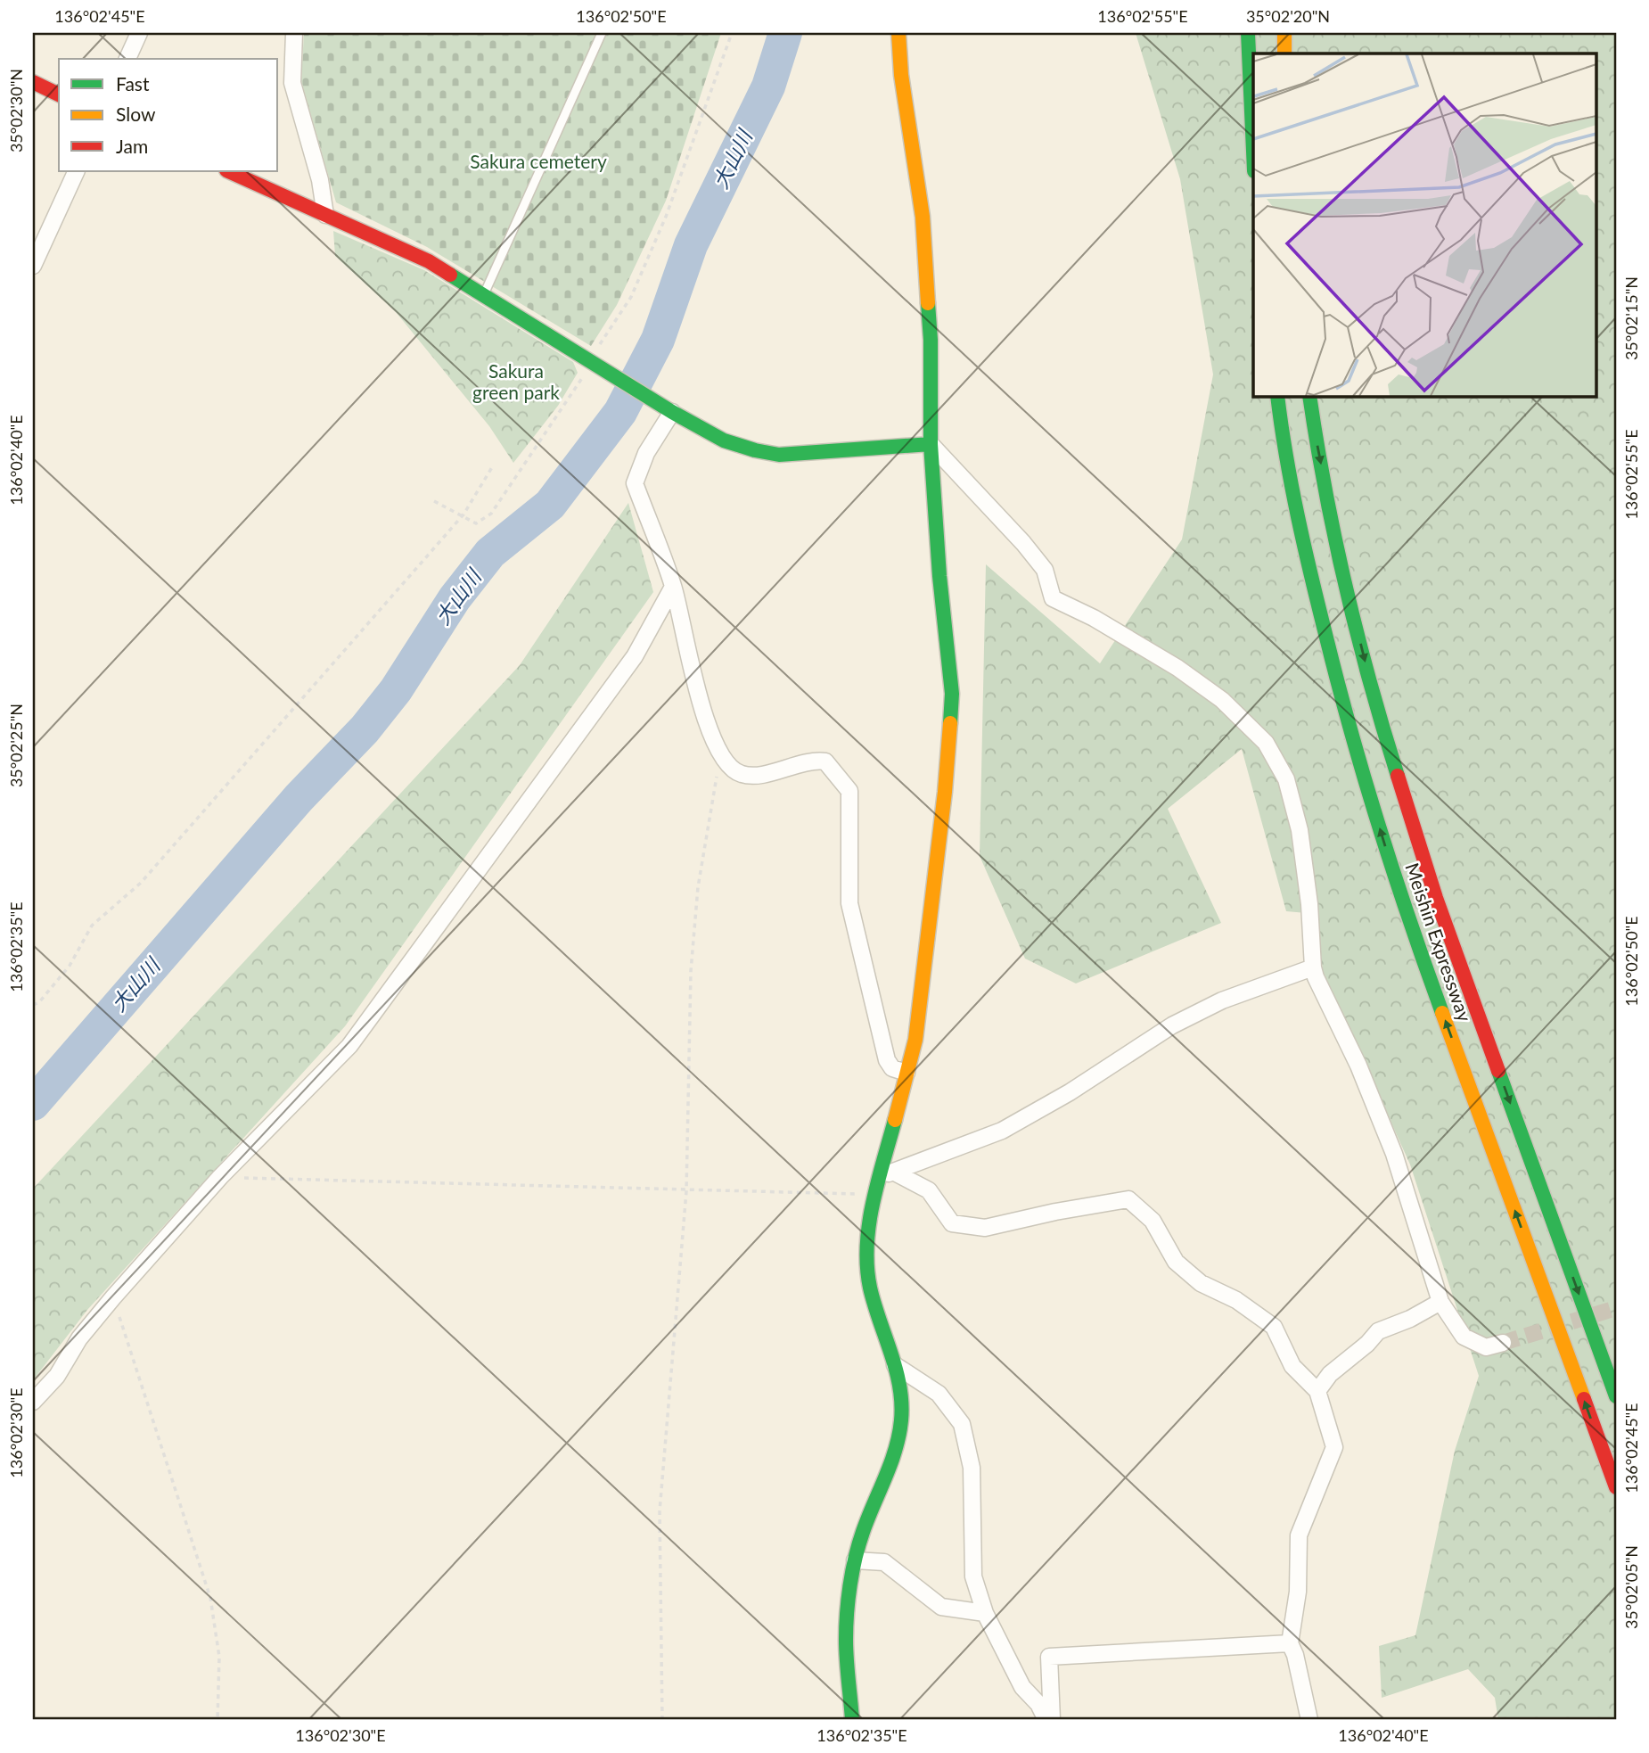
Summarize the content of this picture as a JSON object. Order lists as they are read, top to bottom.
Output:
{
  "streets": {
    "main road": ["Meishin Expressway"]
  },
  "water": ["大山川"],
  "parks": ["Sakura cemetery", "Sakura green park"],
  "legend": ["Fast", "Slow", "Jam"],
  "coordinates": [
    "136°02'45\"E",
    "136°02'50\"E",
    "136°02'55\"E",
    "35°02'20\"N",
    "35°02'30\"N",
    "35°02'15\"N",
    "136°02'40\"E",
    "35°02'25\"N",
    "136°02'35\"E",
    "136°02'30\"E",
    "35°02'05\"N"
  ]
}
